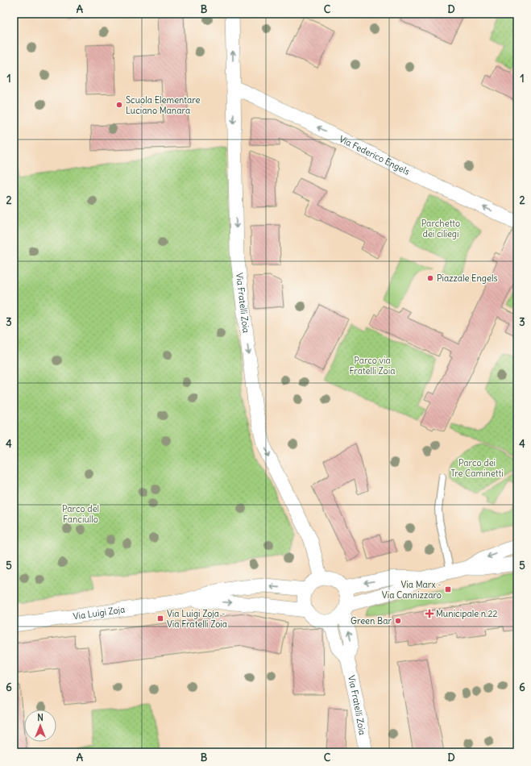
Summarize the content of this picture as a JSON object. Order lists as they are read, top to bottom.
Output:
{
  "streets": {
    "street": ["Via Federico Engels", "Via Fratelli Zoia", "Via Luigi Zoja"]
  },
  "crossings": [
    ["Via Federico Engels", "Via Fratelli Zoia"],
    ["Via Fratelli Zoia", "Via Luigi Zoja"]
  ],
  "one_way": ["Via Federico Engels"],
  "parks": [
    "Parchetto dei ciliegi",
    "Parco via Fratelli Zoia",
    "Parco dei Tre Caminetti",
    "Parco del Fanciullo"
  ],
  "places": {
    "other": ["Scuola Elementare Luciano Manara", "Piazzale Engels", "Green Bar"],
    "transit": ["Via Marx - Via Cannizzaro", "Via Luigi Zoja - Via Fratelli Zoia"],
    "health": ["Municipale n.22"]
  },
  "north": "top",
  "grid": {
    "columns": [
      "A",
      "B",
      "C",
      "D"
    ],
    "rows": [
      "1",
      "2",
      "3",
      "4",
      "5",
      "6"
    ]
  }
}
